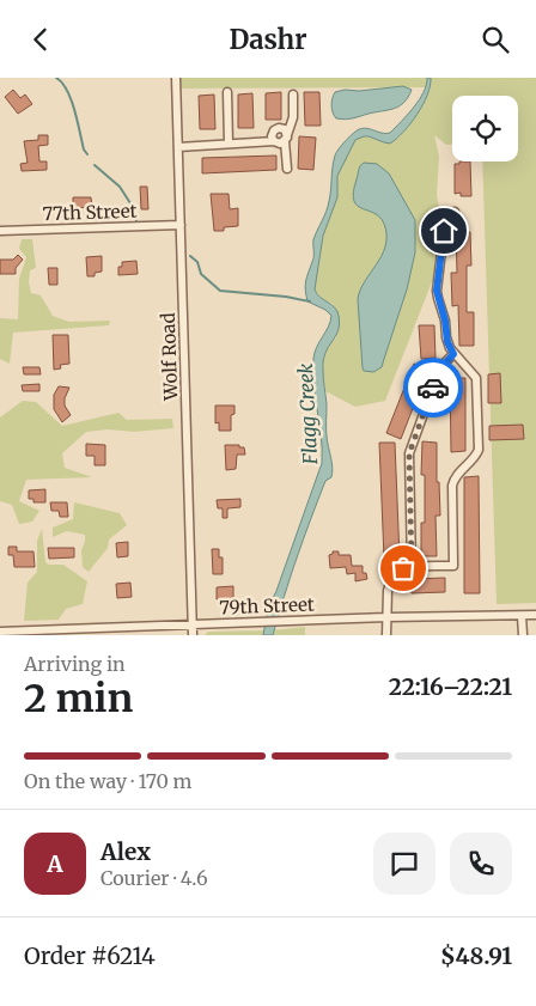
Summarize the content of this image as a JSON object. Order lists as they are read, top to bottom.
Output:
{
  "streets": {
    "street": ["77th Street", "Wolf Road", "79th Street"]
  },
  "crossings": [
    ["77th Street", "Wolf Road"],
    ["Wolf Road", "79th Street"]
  ],
  "water": ["Flagg Creek"],
  "page": {
    "header": "Dashr",
    "heading": ["2 min", "Arriving in", "22:16–22:21"],
    "panel": [
      "Alex",
      "Courier · 4.6",
      "Order #6214",
      "$48.91"
    ],
    "bar": "On the way · 170 m",
    "round": "A"
  }
}
